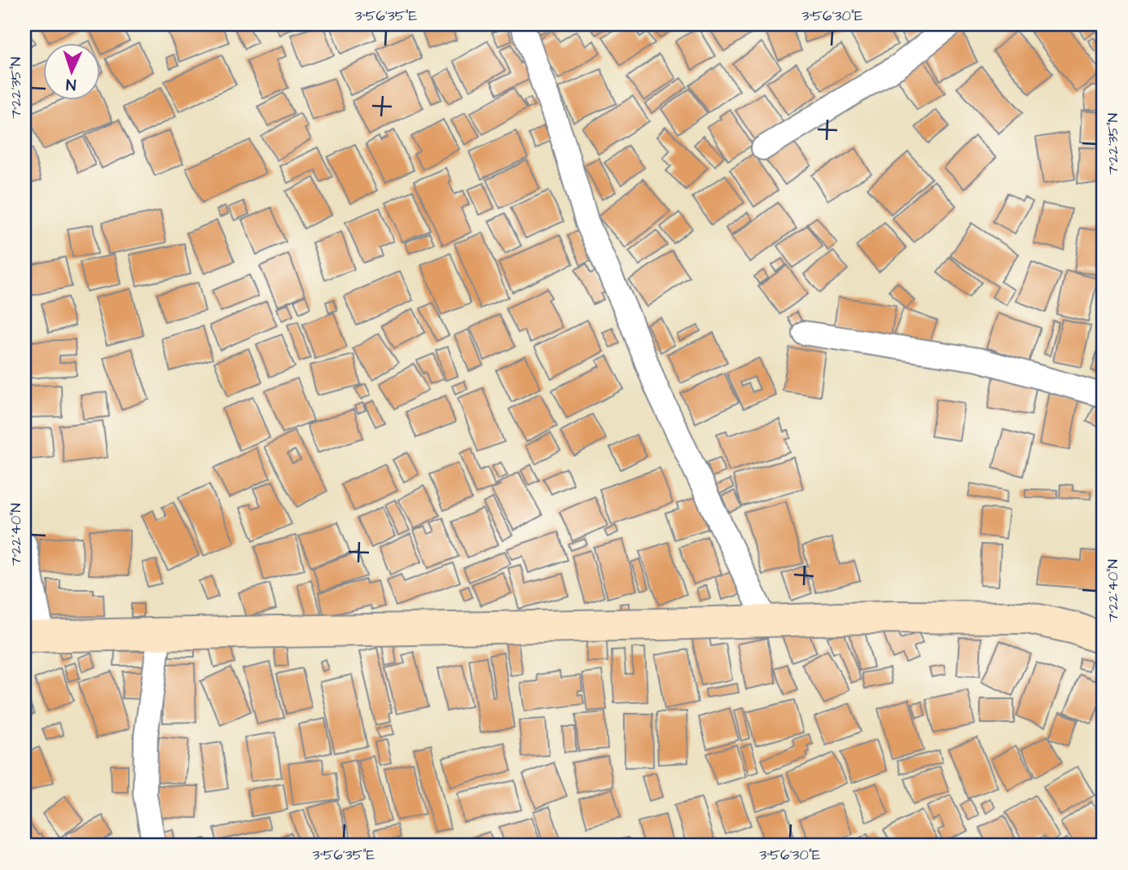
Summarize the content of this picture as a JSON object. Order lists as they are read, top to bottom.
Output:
{
  "north": "bottom",
  "coordinates": [
    "3°56'35\"E",
    "3°56'30\"E",
    "7°22'35\"N",
    "7°22'40\"N"
  ]
}
